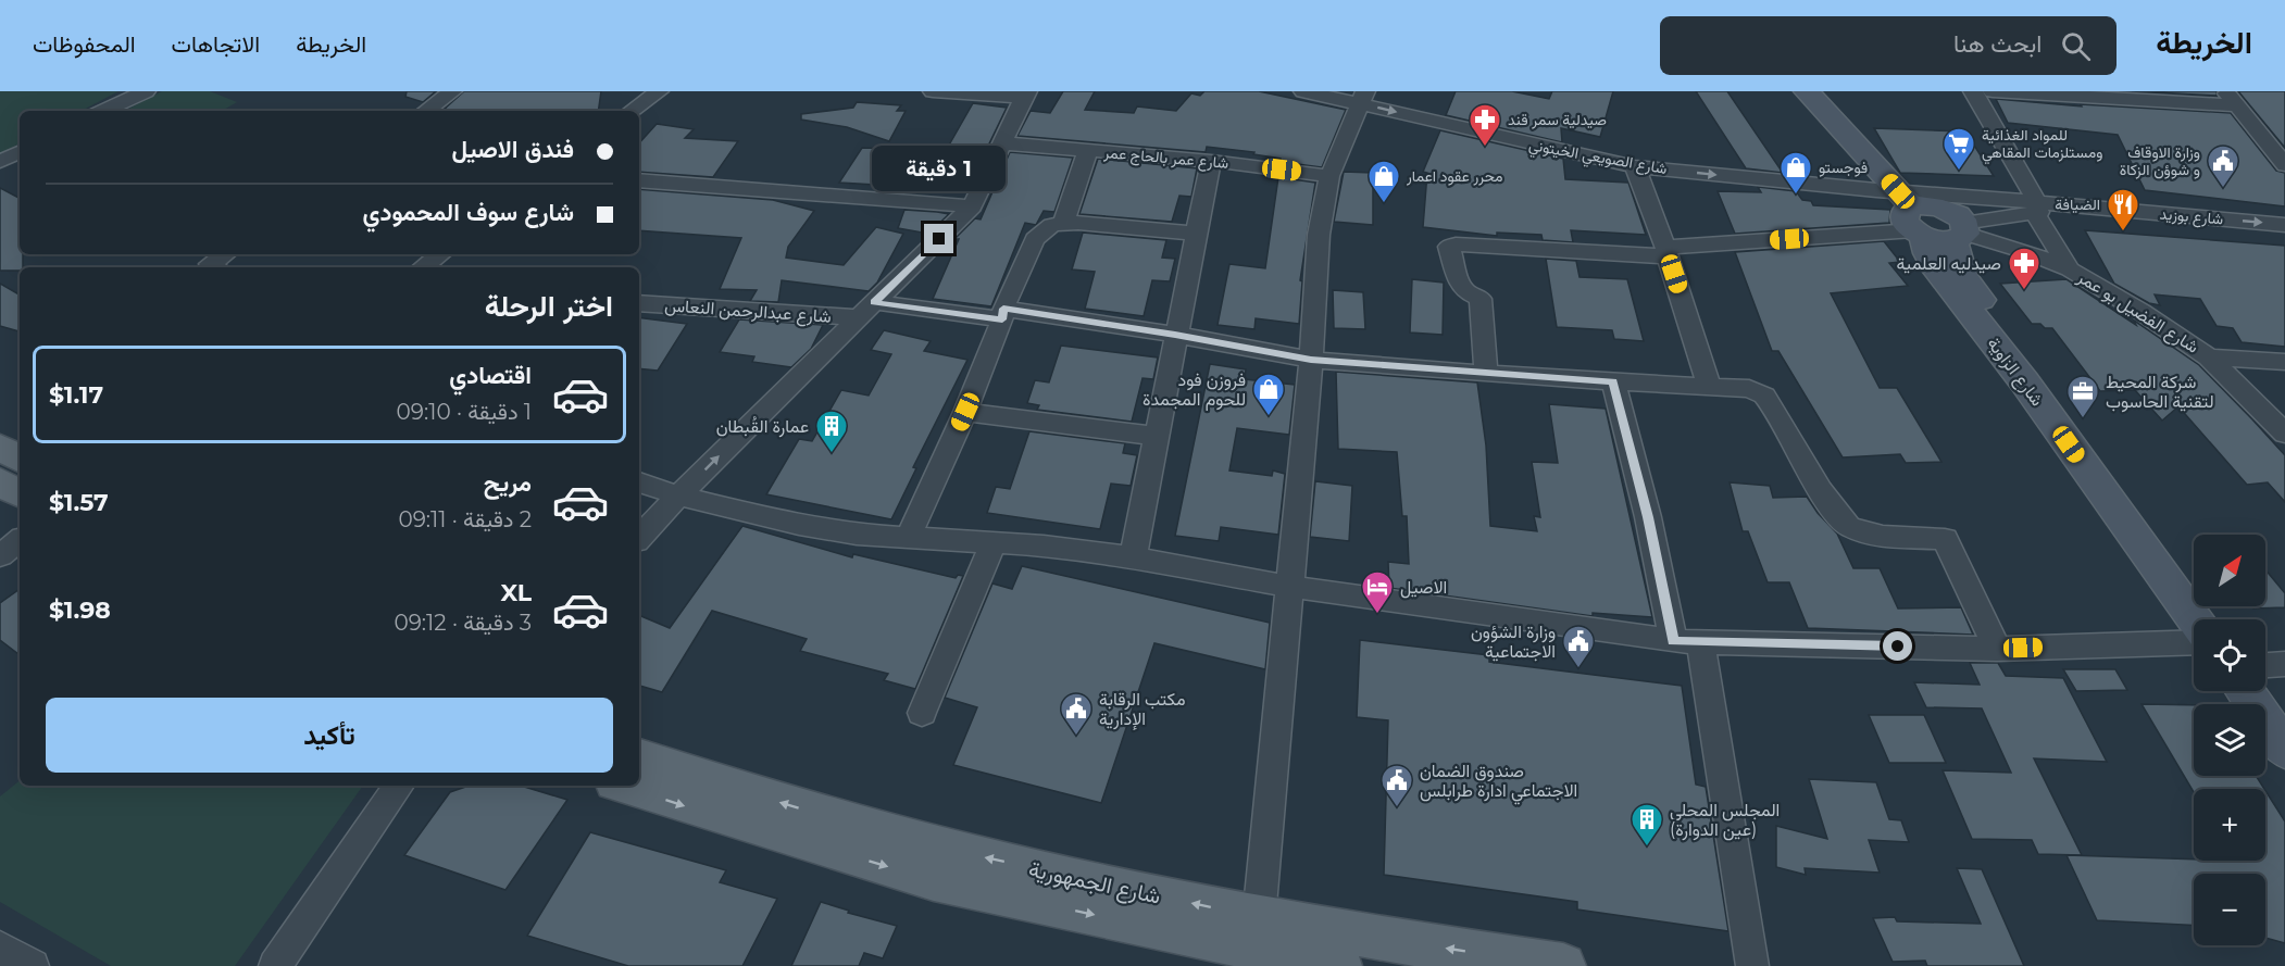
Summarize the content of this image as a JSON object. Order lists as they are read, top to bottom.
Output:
{
  "streets": {
    "main road": ["شارع الزاوية", "شارع الجمهورية"],
    "street": [
      "شارع الصويعي الخيتوني",
      "شارع عمر بالحاج عمر",
      "شارع بوزيد",
      "شارع عبدالرحمن النعاس",
      "شارع الفضيل بو عمر"
    ]
  },
  "crossings": [
    ["شارع الصويعي الخيتوني", "شارع الفضيل بو عمر"],
    ["شارع الصويعي الخيتوني", "شارع الزاوية"],
    ["شارع الفضيل بو عمر", "شارع الزاوية"]
  ],
  "places": {
    "pharmacy": ["صيدلية سمر قند", "صيدليه العلمية"],
    "supermarket": ["للمواد الغذائية ومستلزمات المقاهي"],
    "public building": [
      "وزارة الاوقاف و شوؤن الزكاة",
      "وزارة الشؤون الاجتماعية",
      "مكتب الرقابة الإدارية",
      "صندوق الضمان الاجتماعي ادارة طرابلس"
    ],
    "shop": ["فوجستو", "محرر عقود اعمار", "فروزن فود للحوم المجمدة"],
    "restaurant": ["الضيافة"],
    "office": ["شركة المحيط لتقنية الحاسوب"],
    "building": ["عمارة القُبطان", "المجلس المحلي (عين الدوارة)"],
    "hotel": ["الاصيل"]
  },
  "north": "top right",
  "page": {
    "header": "الخريطة",
    "search": "ابحث هنا",
    "nav": ["الخريطة", "الاتجاهات", "المحفوظات"],
    "banner": ["فندق الاصيل", "شارع سوف المحمودي"],
    "bubble": "1 دقيقة",
    "heading": "اختر الرحلة",
    "list": [
      {
        "name": "اقتصادي",
        "note": "1 دقيقة · 09:10",
        "value": "$1.17"
      },
      {
        "name": "مريح",
        "note": "2 دقيقة · 09:11",
        "value": "$1.57"
      },
      {
        "name": "XL",
        "note": "3 دقيقة · 09:12",
        "value": "$1.98"
      }
    ],
    "map_buttons": ["+", "−"],
    "buttons": "تأكيد"
  }
}
